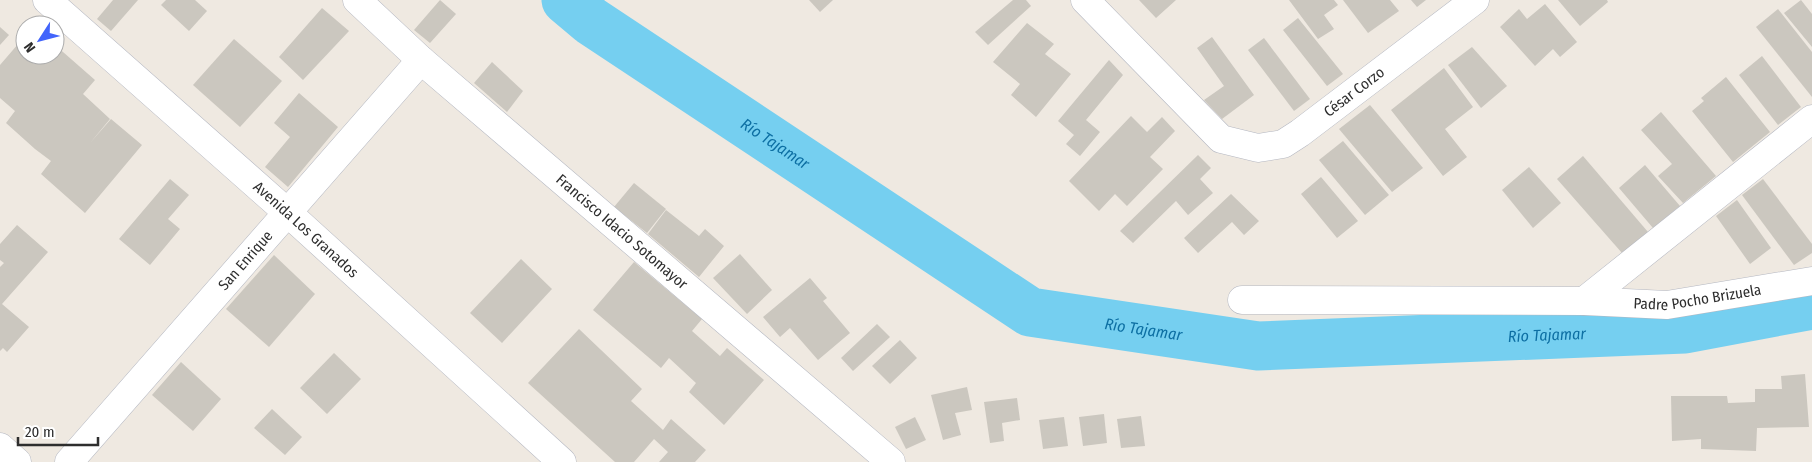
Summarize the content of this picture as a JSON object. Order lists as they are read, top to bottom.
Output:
{
  "streets": {
    "street": [
      "César Corzo",
      "Avenida Los Granados",
      "Francisco Idacio Sotomayor",
      "San Enrique",
      "Padre Pocho Brizuela"
    ]
  },
  "crossings": [
    ["Avenida Los Granados", "San Enrique"],
    ["Francisco Idacio Sotomayor", "San Enrique"]
  ],
  "water": ["Río Tajamar"],
  "scale_bar": "20 m",
  "north": "bottom left"
}
